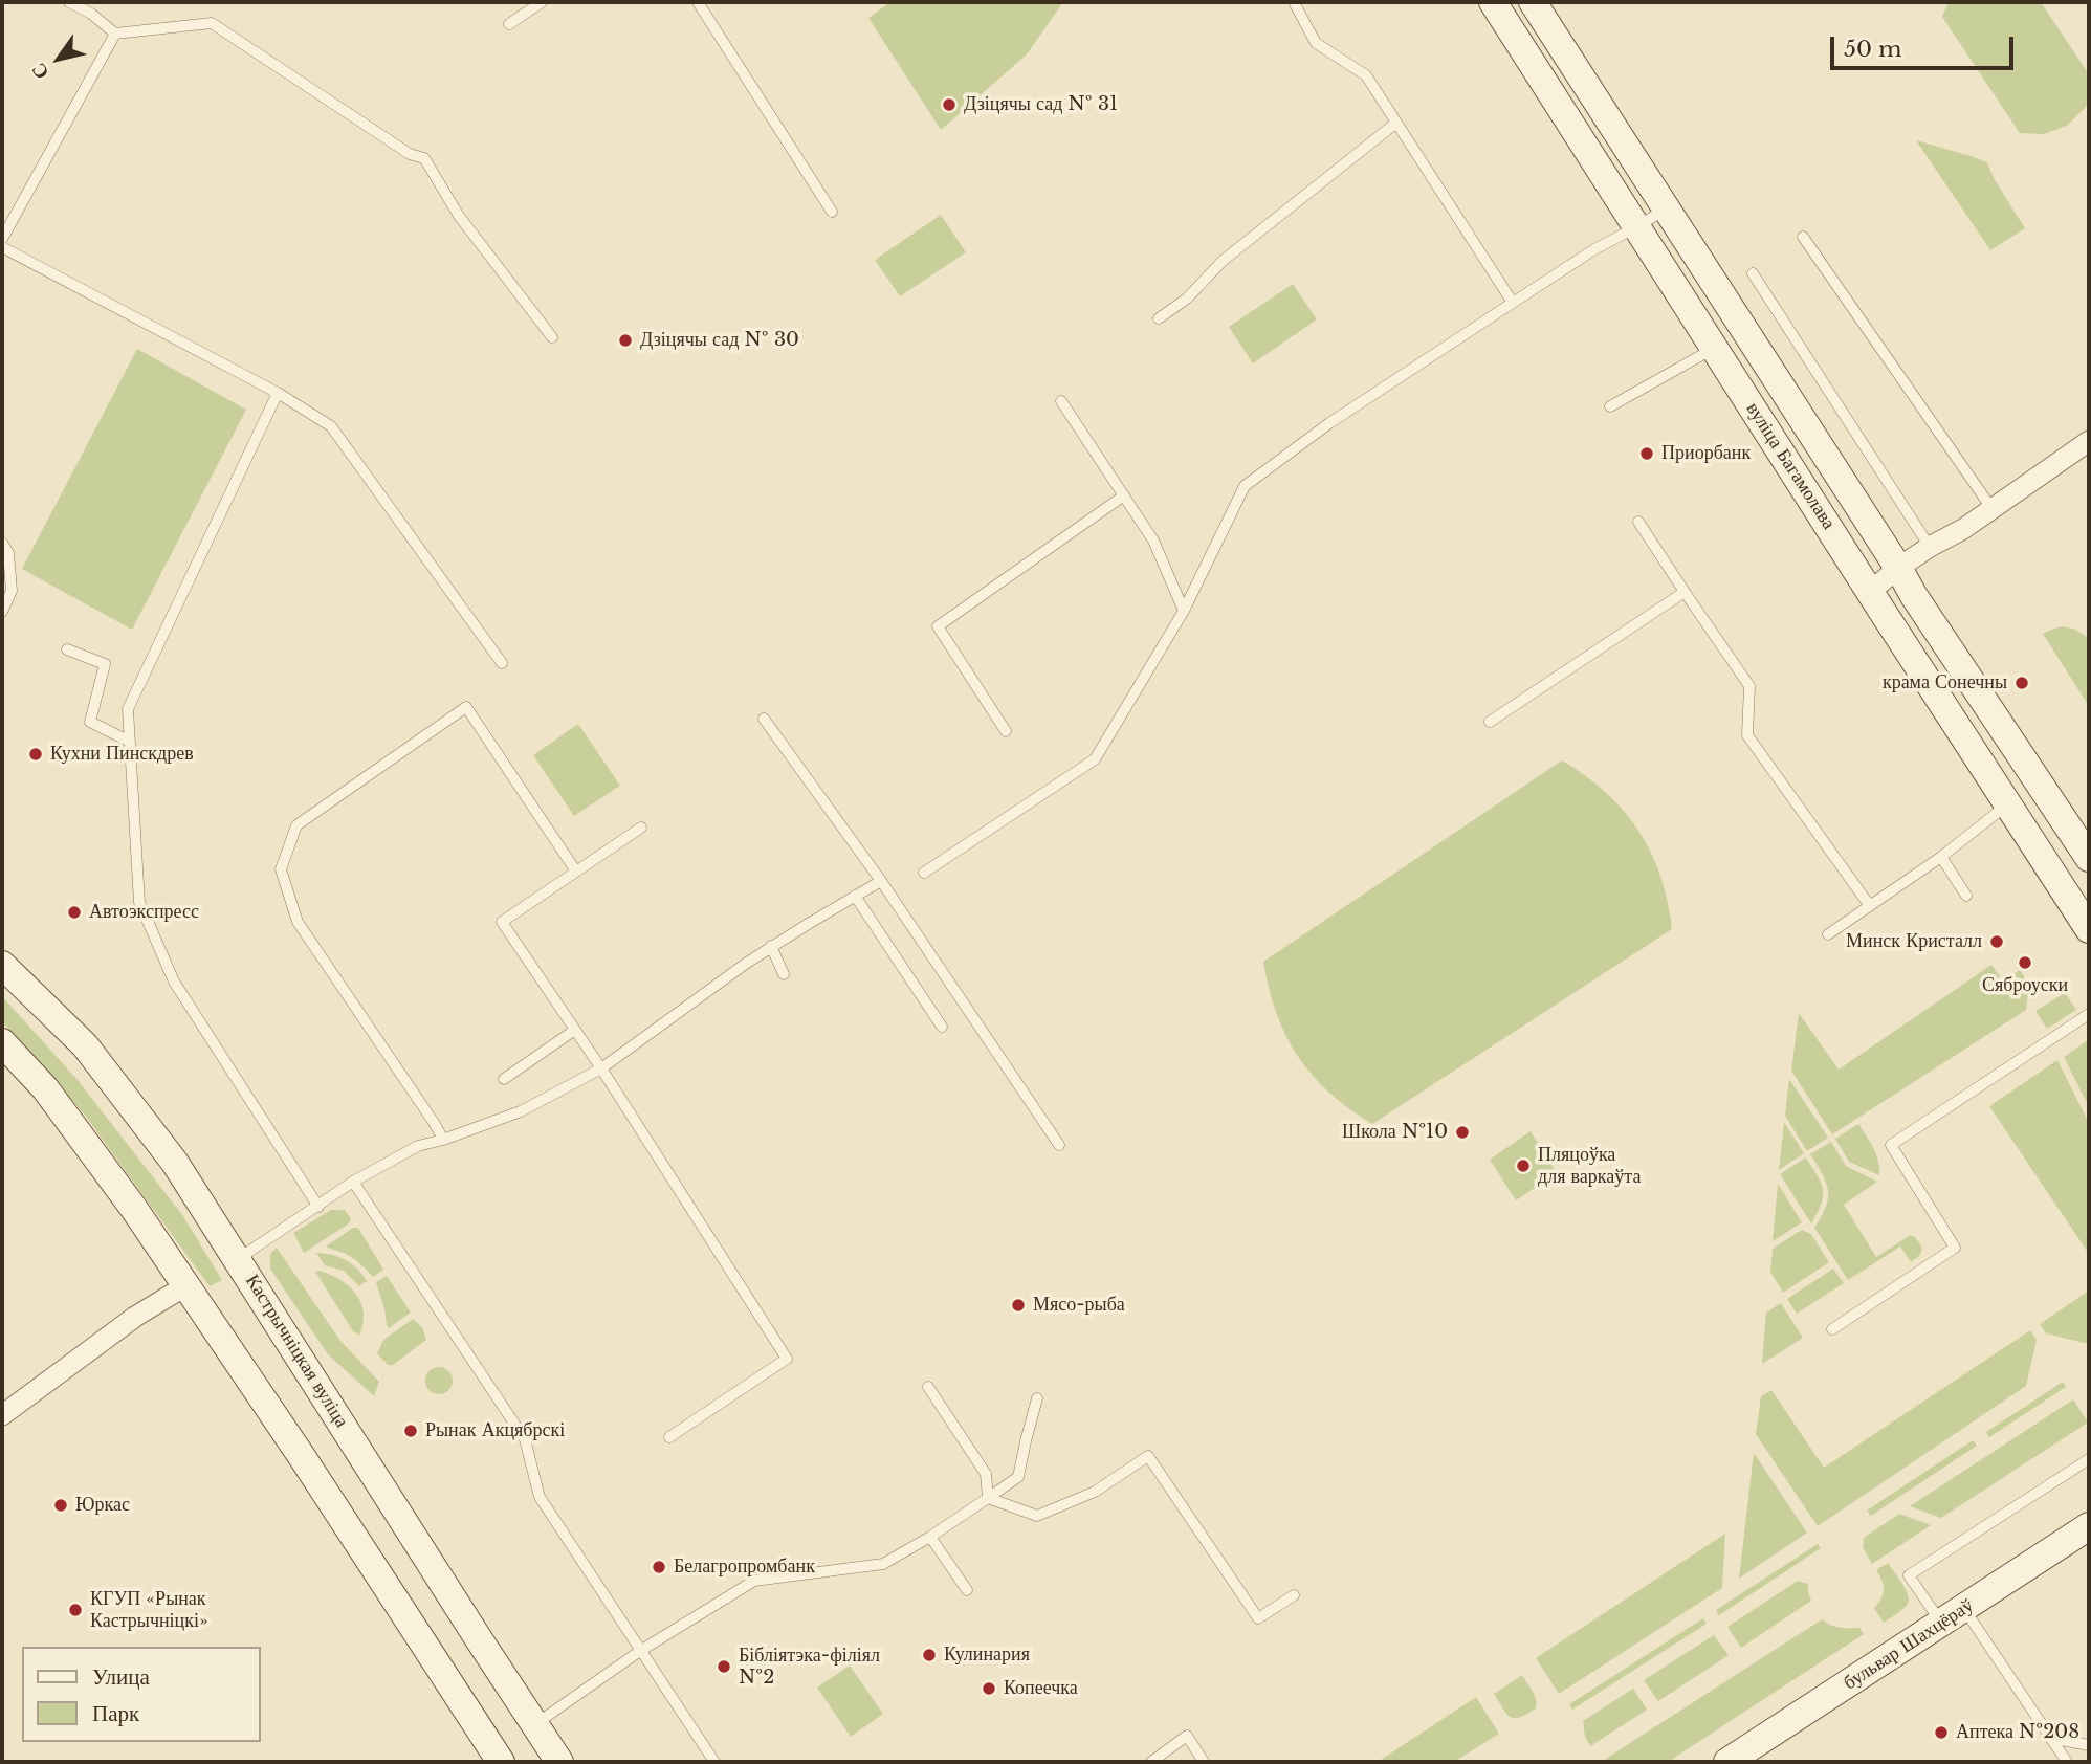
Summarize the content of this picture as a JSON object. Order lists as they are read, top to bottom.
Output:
{
  "streets": {
    "main road": ["вуліца Багамолава", "Кастрычніцкая вуліца", "бульвар Шахцёраў"]
  },
  "places": [
    "Дзіцячы сад № 31",
    "Дзіцячы сад № 30",
    "Приорбанк",
    "крама Сонечны",
    "Кухни Пинскдрев",
    "Автоэкспресс",
    "Минск Кристалл",
    "Сяброуски",
    "Школа №10",
    "Пляцоўка для варкаўта",
    "Мясо-рыба",
    "Рынак Акцябрскі",
    "Юркас",
    "Белагропромбанк",
    "КГУП «Рынак Кастрычніцкі»",
    "Кулинария",
    "Бібліятэка-філіял №2",
    "Копеечка",
    "Аптека №208"
  ],
  "legend": ["Улица", "Парк"],
  "scale_bar": "50 m",
  "north": "bottom left"
}
